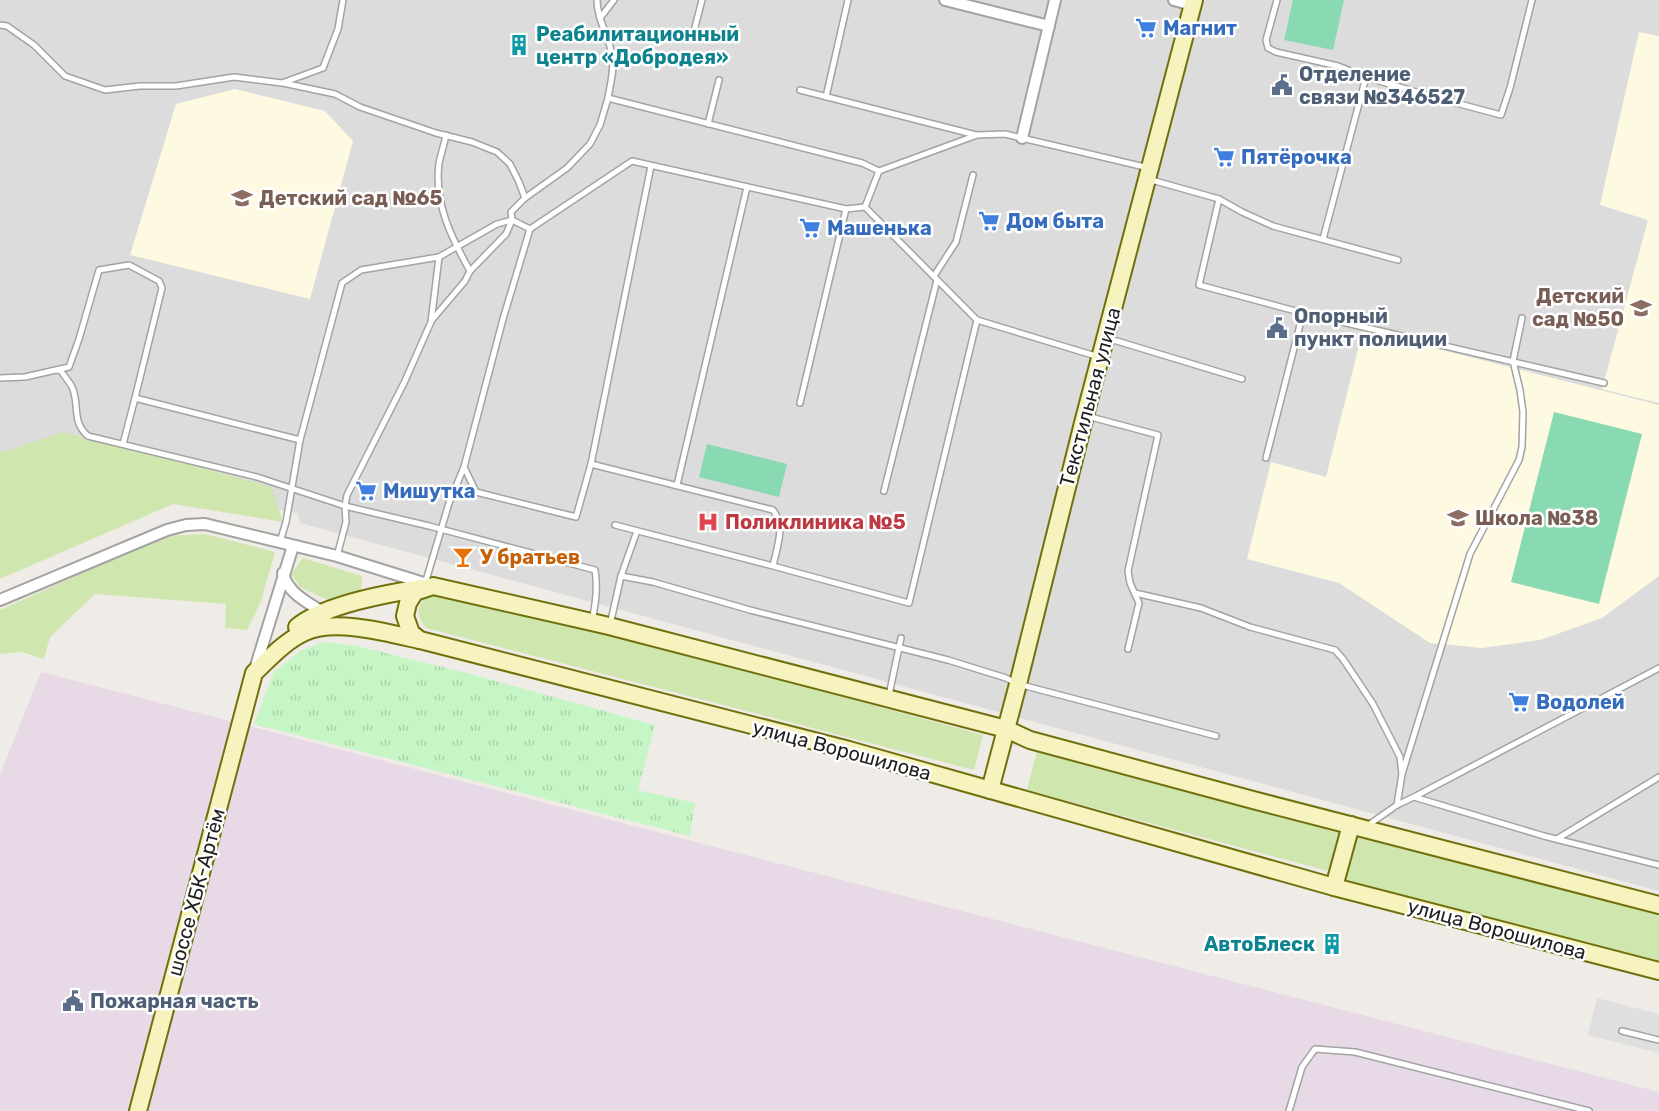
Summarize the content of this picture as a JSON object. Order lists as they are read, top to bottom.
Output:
{
  "streets": {
    "main road": ["Текстильная улица", "улица Ворошилова", "шоссе ХБК-Артём"]
  },
  "crossings": [
    ["Текстильная улица", "улица Ворошилова"]
  ],
  "places": {
    "supermarket": [
      "Магнит",
      "Пятёрочка",
      "Дом быта",
      "Машенька",
      "Мишутка",
      "Водолей"
    ],
    "building": ["Реабилитационный центр «Добродея»", "АвтоБлеск"],
    "public building": ["Отделение связи №346527", "Опорный пункт полиции", "Пожарная часть"],
    "school or university": ["Детский сад №65", "Детский сад №50", "Школа №38"],
    "hospital": ["Поликлиника №5"],
    "bar": ["У братьев"]
  }
}
